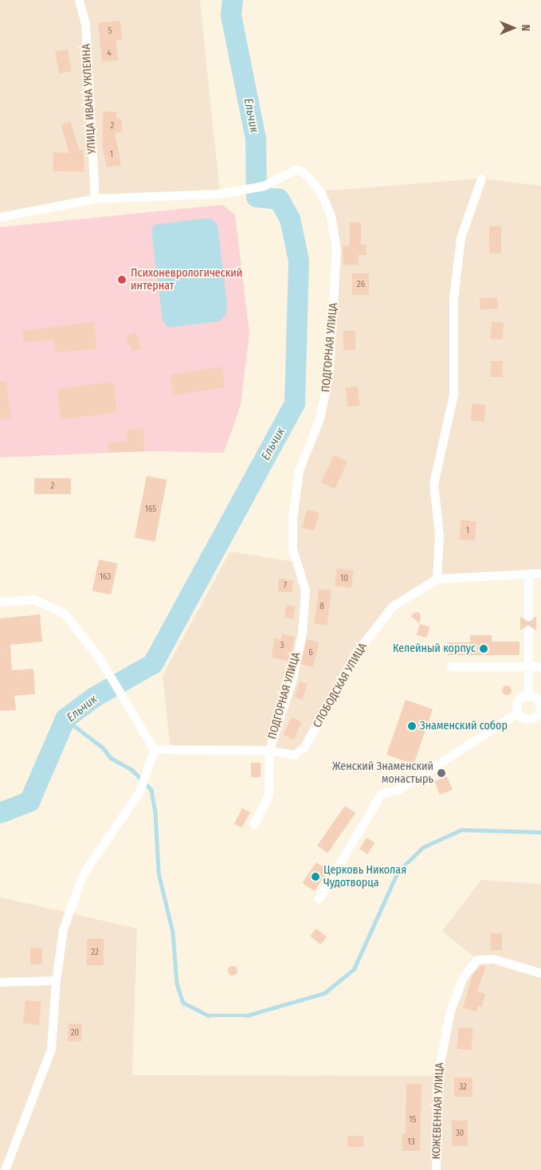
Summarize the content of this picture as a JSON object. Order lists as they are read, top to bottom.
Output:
{
  "streets": {
    "street": [
      "УЛИЦА ИВАНА УКЛЕИНА",
      "ПОДГОРНАЯ УЛИЦА",
      "СЛОБОДСКАЯ УЛИЦА",
      "КОЖЕВЕННАЯ УЛИЦА"
    ]
  },
  "crossings": [
    ["УЛИЦА ИВАНА УКЛЕИНА", "ПОДГОРНАЯ УЛИЦА"],
    ["ПОДГОРНАЯ УЛИЦА", "СЛОБОДСКАЯ УЛИЦА"]
  ],
  "water": ["Ельчик"],
  "places": [
    "Психоневрологический интернат",
    "Келейный корпус",
    "Знаменский собор",
    "Женский Знаменский монастырь",
    "Церковь Николая Чудотворца"
  ],
  "house_numbers": [
    "5",
    "4",
    "2",
    "1",
    "26",
    "2",
    "165",
    "1",
    "163",
    "10",
    "7",
    "8",
    "3",
    "6",
    "22",
    "20",
    "32",
    "15",
    "30",
    "13"
  ],
  "north": "right"
}
